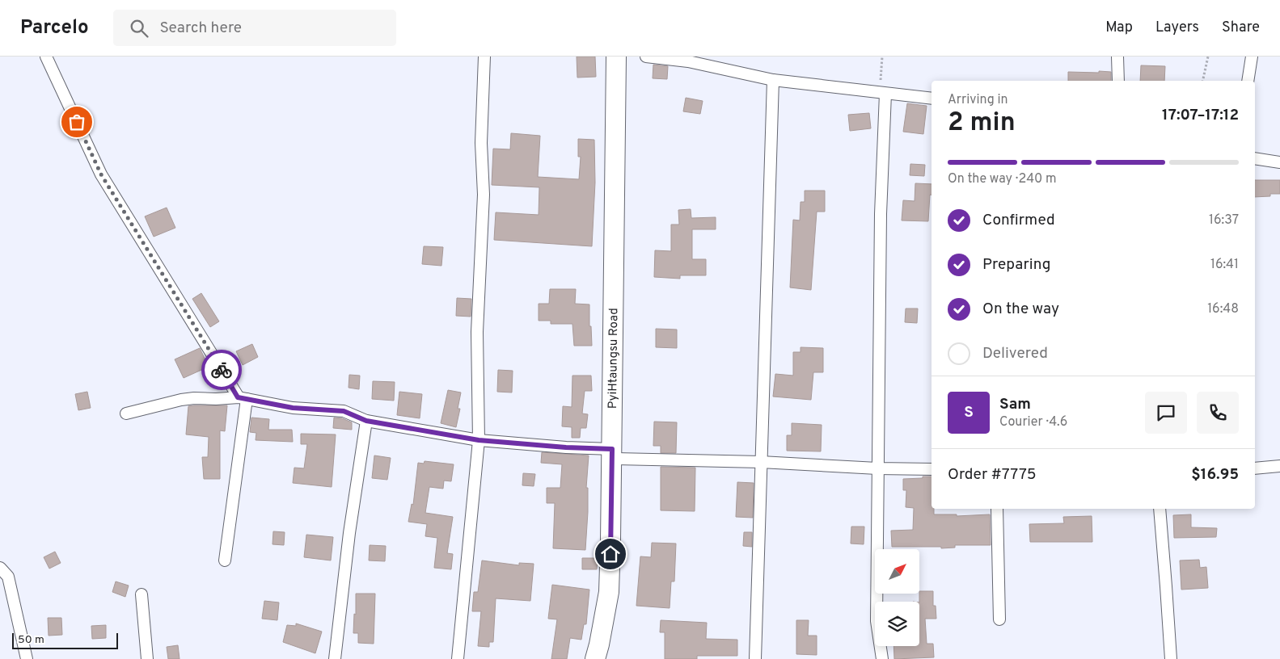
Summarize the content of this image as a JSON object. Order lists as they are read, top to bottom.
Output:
{
  "streets": {
    "highway": ["PyiHtaungsu Road"]
  },
  "scale_bar": "50 m",
  "north": "top right",
  "page": {
    "header": "Parcelo",
    "search": "Search here",
    "nav": ["Map", "Layers", "Share"],
    "heading": ["2 min", "Arriving in", "17:07–17:12"],
    "panel": [
      "Sam",
      "Courier · 4.6",
      "Order #7775",
      "$16.95"
    ],
    "bar": "On the way · 240 m",
    "list": [
      ["Confirmed", "16:37"],
      ["Preparing", "16:41"],
      ["On the way", "16:48"],
      "Delivered"
    ],
    "round": "S",
    "scale": "50 m"
  }
}
